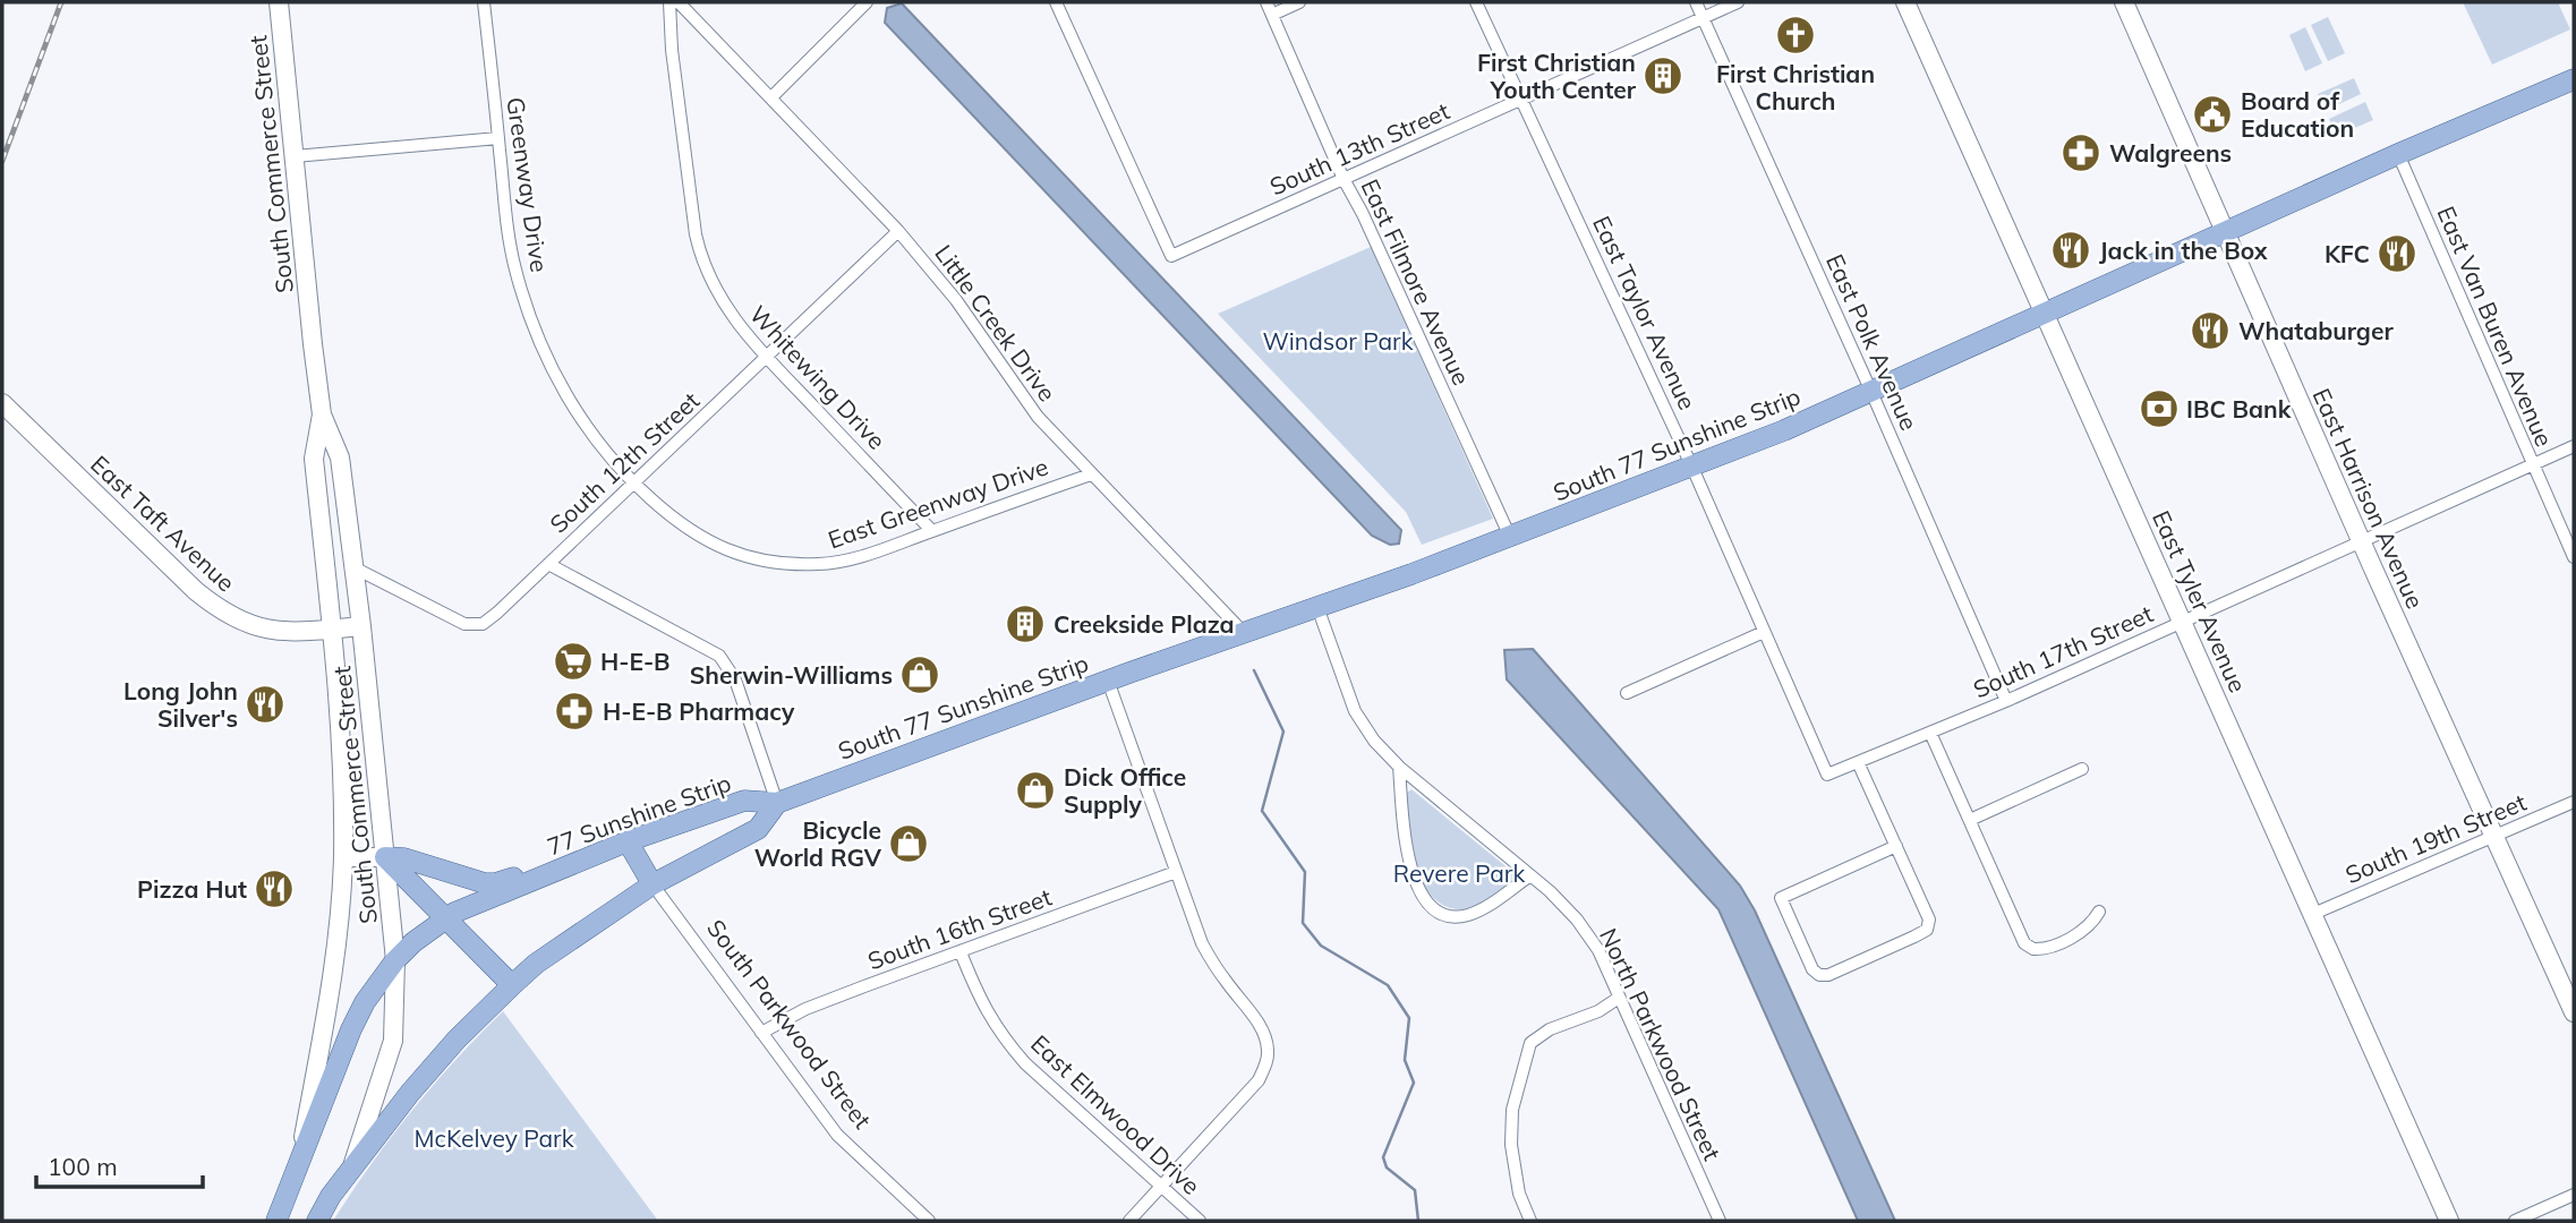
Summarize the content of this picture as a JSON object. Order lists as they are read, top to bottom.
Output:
{
  "streets": {
    "main road": [
      "South Commerce Street",
      "South 77 Sunshine Strip",
      "East Harrison Avenue",
      "East Taft Avenue",
      "East Tyler Avenue",
      "77 Sunshine Strip",
      "South Parkwood Street"
    ],
    "street": [
      "South 13th Street",
      "Greenway Drive",
      "East Filmore Avenue",
      "East Taylor Avenue",
      "Little Creek Drive",
      "East Van Buren Avenue",
      "East Polk Avenue",
      "Whitewing Drive",
      "South 12th Street",
      "East Greenway Drive",
      "South 17th Street",
      "South 19th Street",
      "South 16th Street",
      "North Parkwood Street",
      "East Elmwood Drive"
    ]
  },
  "crossings": [
    ["South 13th Street", "East Filmore Avenue"],
    ["South 13th Street", "East Taylor Avenue"],
    ["South 13th Street", "East Polk Avenue"],
    ["South Commerce Street", "South 12th Street"],
    ["South Commerce Street", "East Taft Avenue"],
    ["South Commerce Street", "77 Sunshine Strip"],
    ["Greenway Drive", "South 12th Street"],
    ["Greenway Drive", "East Greenway Drive"],
    ["East Filmore Avenue", "South 77 Sunshine Strip"],
    ["East Taylor Avenue", "South 77 Sunshine Strip"],
    ["East Taylor Avenue", "South 17th Street"],
    ["Little Creek Drive", "South 77 Sunshine Strip"],
    ["Little Creek Drive", "South 12th Street"],
    ["Little Creek Drive", "East Greenway Drive"],
    ["East Van Buren Avenue", "South 77 Sunshine Strip"],
    ["East Van Buren Avenue", "South 17th Street"],
    ["East Polk Avenue", "South 77 Sunshine Strip"],
    ["East Polk Avenue", "South 17th Street"],
    ["Whitewing Drive", "South 12th Street"],
    ["Whitewing Drive", "East Greenway Drive"],
    ["South 77 Sunshine Strip", "East Harrison Avenue"],
    ["South 77 Sunshine Strip", "East Tyler Avenue"],
    ["South 77 Sunshine Strip", "77 Sunshine Strip"],
    ["South 77 Sunshine Strip", "North Parkwood Street"],
    ["South 12th Street", "East Greenway Drive"],
    ["East Harrison Avenue", "South 17th Street"],
    ["East Harrison Avenue", "South 19th Street"],
    ["East Tyler Avenue", "South 17th Street"],
    ["East Tyler Avenue", "South 19th Street"],
    ["77 Sunshine Strip", "South Parkwood Street"],
    ["South 16th Street", "South Parkwood Street"],
    ["South 16th Street", "East Elmwood Drive"]
  ],
  "parks": ["Windsor Park", "Revere Park", "McKelvey Park"],
  "places": {
    "church": ["First Christian Church"],
    "building": ["First Christian Youth Center", "Creekside Plaza"],
    "public building": ["Board of Education"],
    "pharmacy": ["Walgreens", "H-E-B Pharmacy"],
    "restaurant": [
      "Jack in the Box",
      "KFC",
      "Whataburger",
      "Long John Silver's",
      "Pizza Hut"
    ],
    "bank": ["IBC Bank"],
    "supermarket": ["H-E-B"],
    "shop": ["Sherwin-Williams", "Dick Office Supply", "Bicycle World RGV"]
  },
  "scale_bar": "100 m"
}
